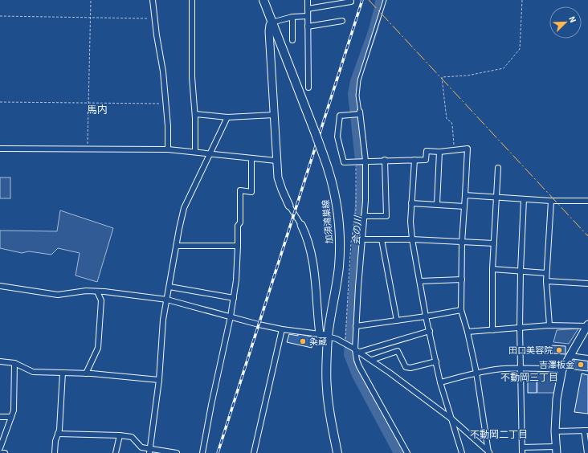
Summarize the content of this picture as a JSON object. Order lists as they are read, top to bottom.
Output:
{
  "streets": {
    "main road": ["加須鴻巣線"]
  },
  "districts": ["馬内", "不動岡三丁目", "不動岡二丁目"],
  "water": ["会の川"],
  "places": ["粂蔵", "田口美容院", "吉澤板金"],
  "north": "top right"
}
